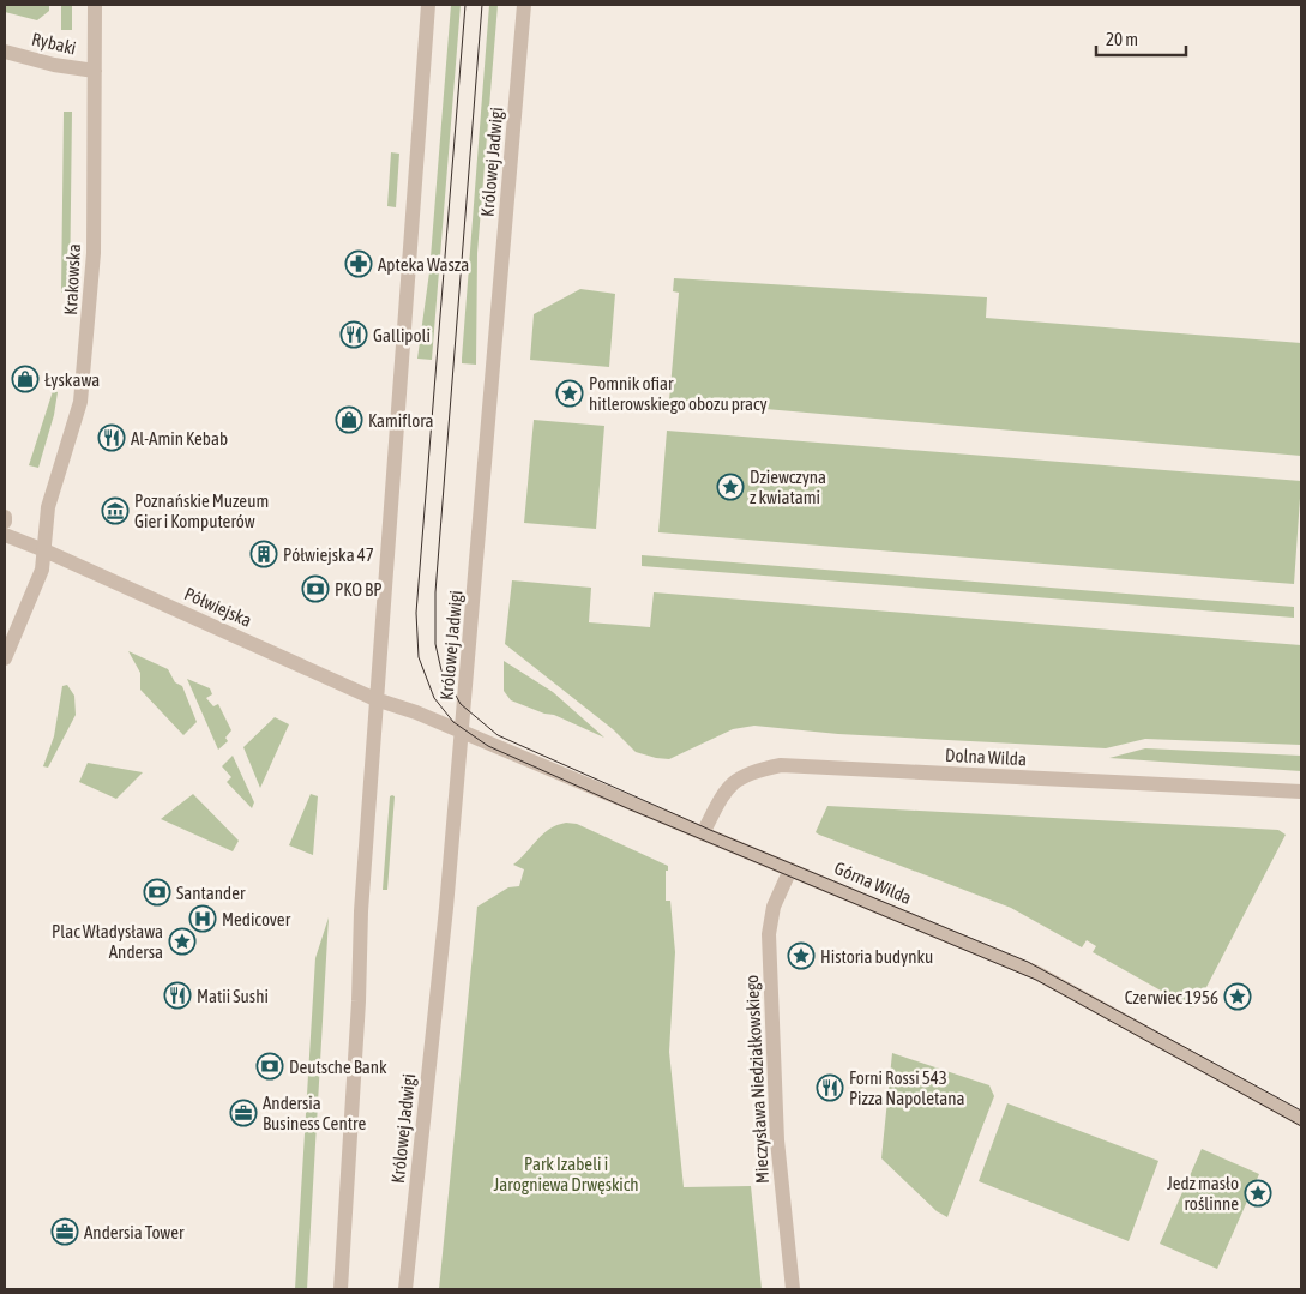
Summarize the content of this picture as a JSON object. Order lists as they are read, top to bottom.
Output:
{
  "streets": {
    "street": [
      "Rybaki",
      "Królowej Jadwigi",
      "Krakowska",
      "Półwiejska",
      "Dolna Wilda",
      "Górna Wilda",
      "Mieczysława Niedziałkowskiego"
    ]
  },
  "crossings": [
    ["Rybaki", "Krakowska"],
    ["Królowej Jadwigi", "Górna Wilda"],
    ["Krakowska", "Półwiejska"],
    ["Półwiejska", "Górna Wilda"],
    ["Dolna Wilda", "Górna Wilda"],
    ["Górna Wilda", "Mieczysława Niedziałkowskiego"]
  ],
  "parks": ["Park Izabeli i Jarogniewa Drwęskich"],
  "places": {
    "pharmacy": ["Apteka Wasza"],
    "restaurant": [
      "Gallipoli",
      "Al-Amin Kebab",
      "Matii Sushi",
      "Forni Rossi 543 Pizza Napoletana"
    ],
    "shop": ["Łyskawa", "Kamiflora"],
    "place": [
      "Pomnik ofiar hitlerowskiego obozu pracy",
      "Dziewczyna z kwiatami",
      "Plac Władysława Andersa",
      "Historia budynku",
      "Czerwiec 1956",
      "Jedz masło roślinne"
    ],
    "museum": ["Poznańskie Muzeum Gier i Komputerów"],
    "building": ["Półwiejska 47"],
    "bank": ["PKO BP", "Santander", "Deutsche Bank"],
    "hospital": ["Medicover"],
    "office": ["Andersia Business Centre", "Andersia Tower"]
  },
  "scale_bar": "20 m"
}
